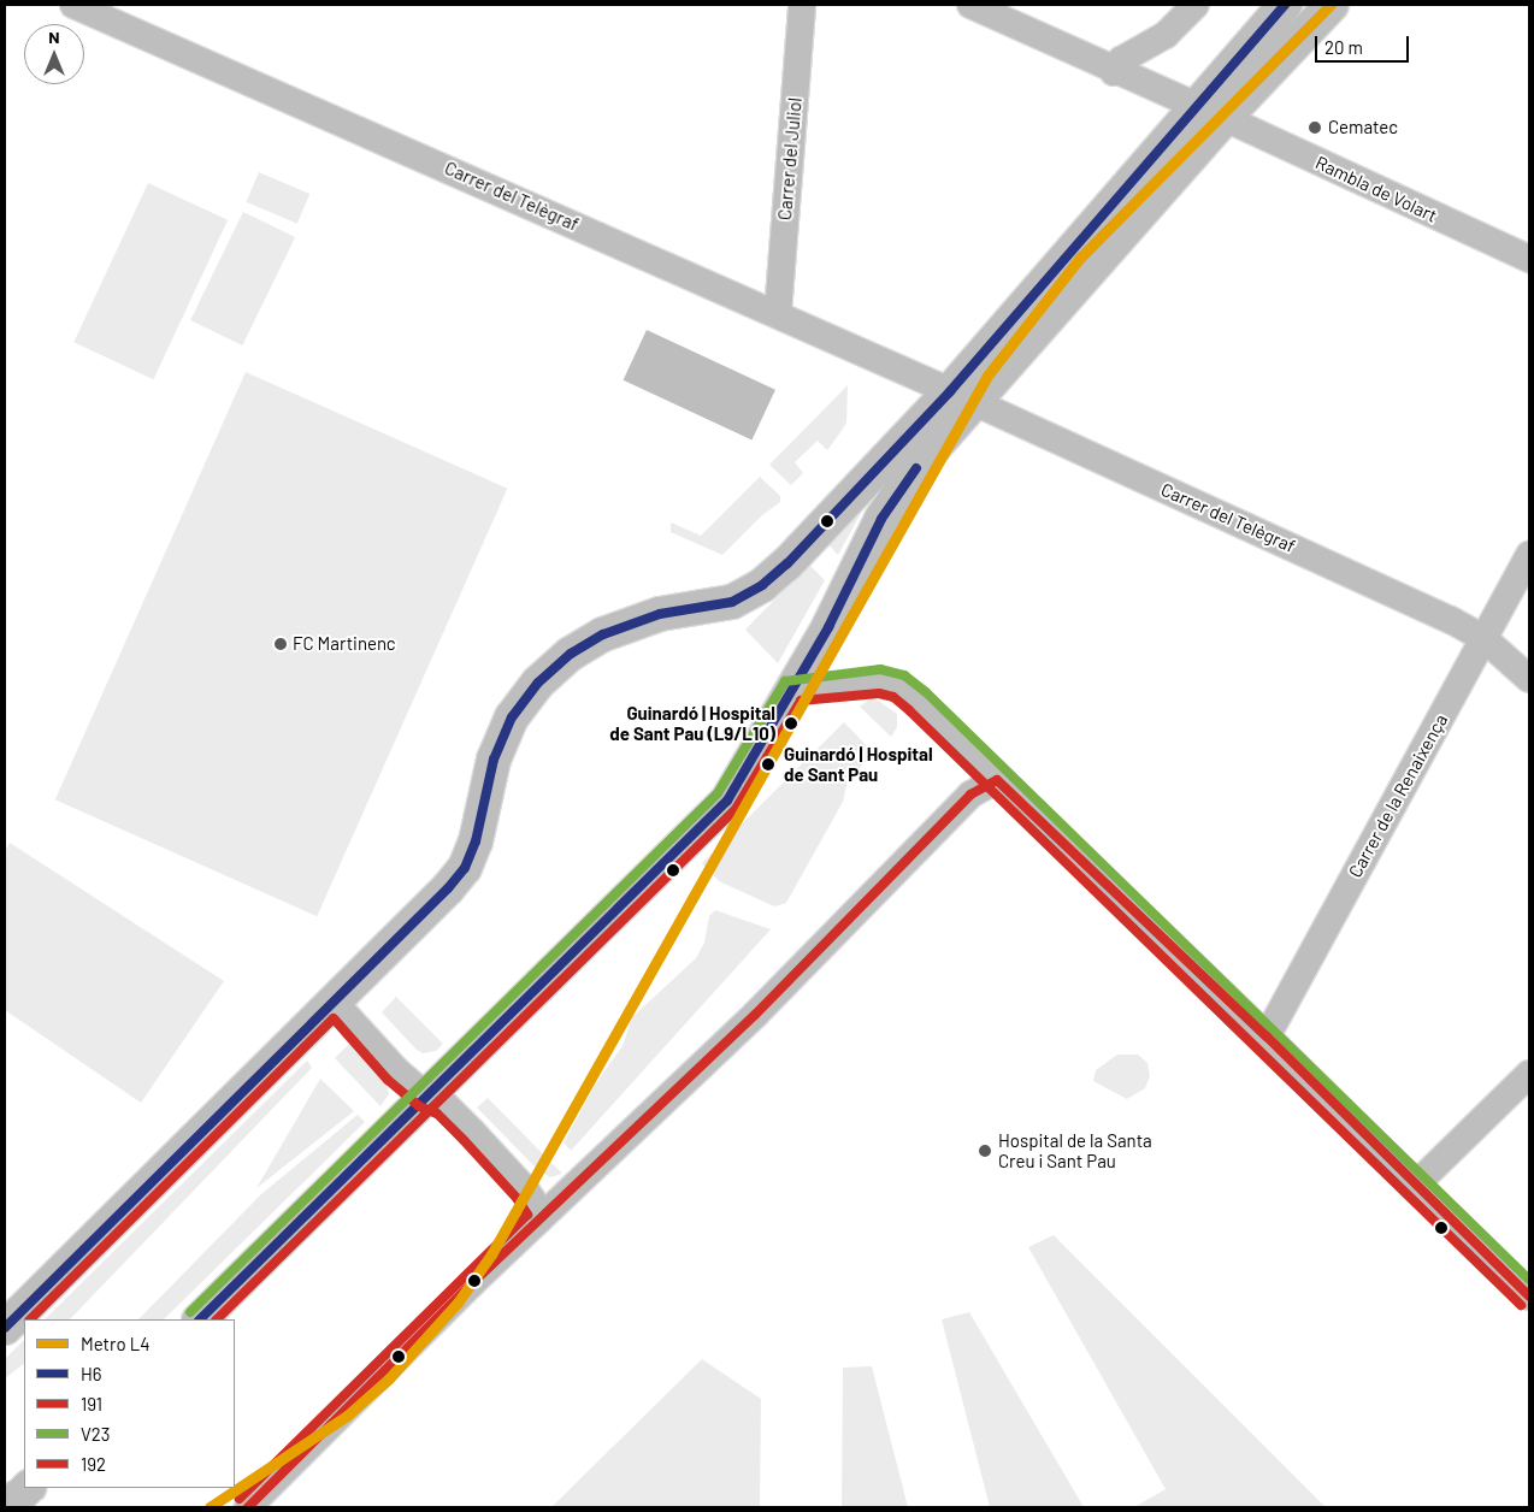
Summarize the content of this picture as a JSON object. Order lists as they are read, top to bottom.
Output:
{
  "streets": {
    "street": [
      "Carrer del Juliol",
      "Rambla de Volart",
      "Carrer del Telègraf",
      "Carrer de la Renaixença"
    ]
  },
  "crossings": [
    ["Carrer del Juliol", "Carrer del Telègraf"],
    ["Carrer del Telègraf", "Carrer de la Renaixença"]
  ],
  "places": [
    "Cematec",
    "FC Martinenc",
    "Guinardó | Hospital de Sant Pau (L9/L10)",
    "Guinardó | Hospital de Sant Pau",
    "Hospital de la Santa Creu i Sant Pau"
  ],
  "lines": [
    "metro line L4",
    "transit line H6",
    "transit line V23",
    "transit line 191",
    "transit line 192"
  ],
  "legend": [
    "Metro L4",
    "H6",
    "191",
    "V23",
    "192"
  ],
  "scale_bar": "20 m",
  "north": "top"
}
